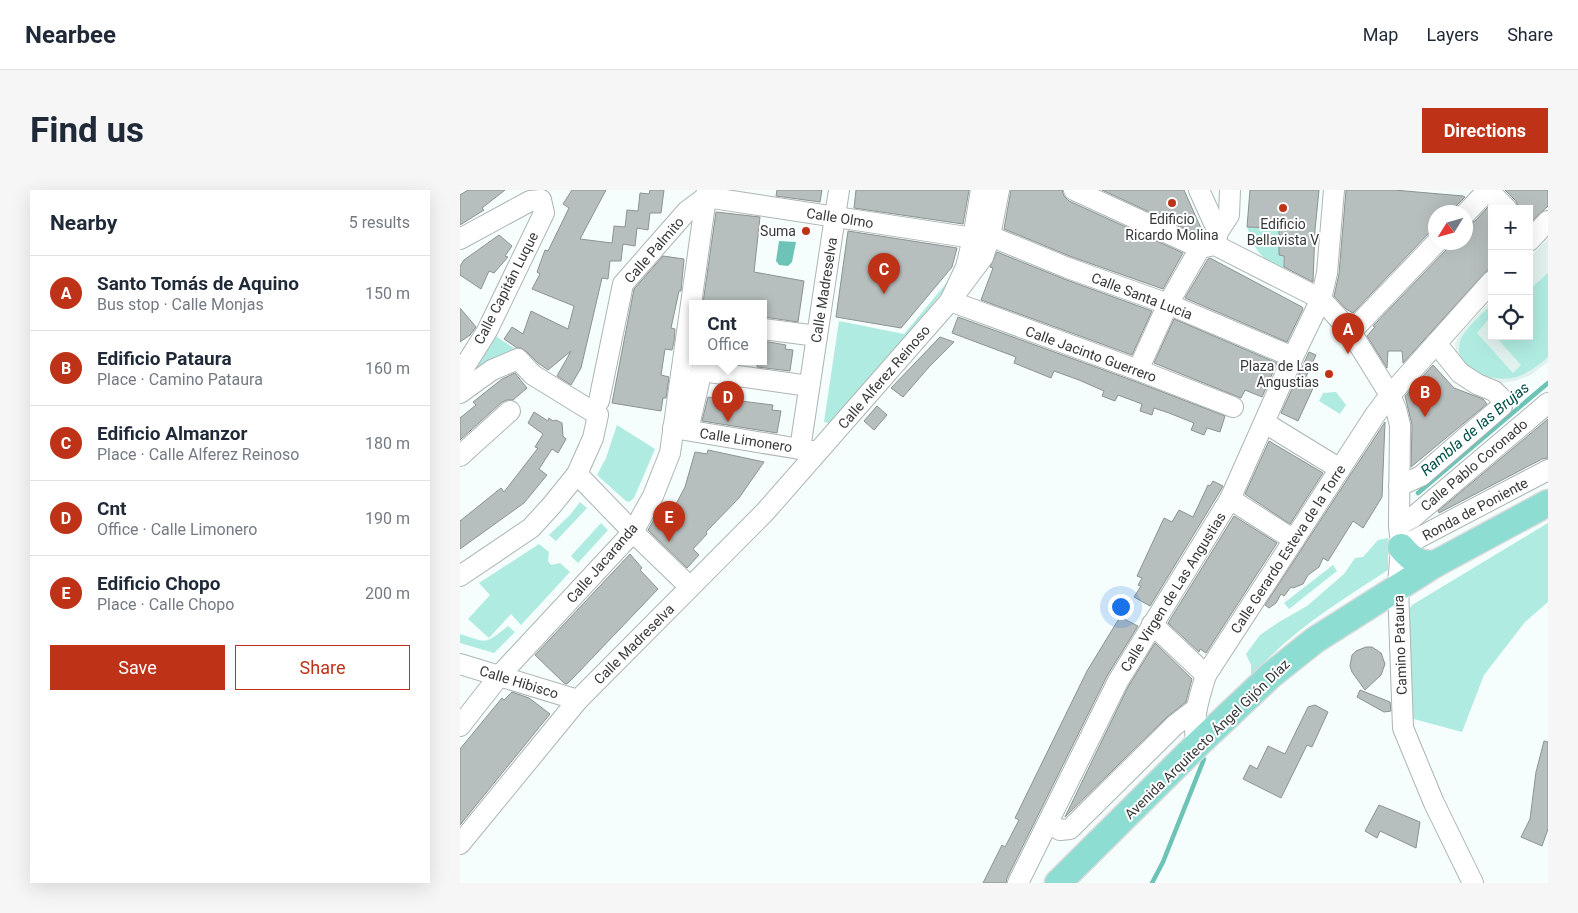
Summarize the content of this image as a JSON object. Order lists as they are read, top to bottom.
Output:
{
  "streets": {
    "main road": ["Avenida Arquitecto Ángel Gijón Díaz"],
    "street": [
      "Calle Olmo",
      "Calle Palmito",
      "Calle Capitán Luque",
      "Calle Madreselva",
      "Calle Santa Lucia",
      "Calle Jacinto Guerrero",
      "Calle Alferez Reinoso",
      "Calle Limonero",
      "Calle Pablo Coronado",
      "Ronda de Poniente",
      "Calle Gerardo Esteva de la Torre",
      "Calle Jacaranda",
      "Calle Virgen de Las Angustias",
      "Camino Pataura",
      "Calle Hibisco"
    ]
  },
  "crossings": [
    ["Calle Olmo", "Calle Palmito"],
    ["Calle Olmo", "Calle Madreselva"],
    ["Calle Olmo", "Calle Santa Lucia"],
    ["Calle Olmo", "Calle Alferez Reinoso"],
    ["Calle Olmo", "Calle Jacaranda"],
    ["Calle Palmito", "Calle Jacaranda"],
    ["Calle Madreselva", "Calle Alferez Reinoso"],
    ["Calle Madreselva", "Calle Limonero"],
    ["Calle Madreselva", "Calle Hibisco"],
    ["Calle Santa Lucia", "Calle Alferez Reinoso"],
    ["Calle Santa Lucia", "Calle Virgen de Las Angustias"],
    ["Calle Jacinto Guerrero", "Calle Alferez Reinoso"],
    ["Calle Alferez Reinoso", "Calle Limonero"],
    ["Calle Limonero", "Calle Jacaranda"],
    ["Calle Pablo Coronado", "Ronda de Poniente"],
    ["Calle Pablo Coronado", "Camino Pataura"],
    ["Ronda de Poniente", "Camino Pataura"],
    ["Calle Gerardo Esteva de la Torre", "Camino Pataura"],
    ["Calle Gerardo Esteva de la Torre", "Avenida Arquitecto Ángel Gijón Díaz"],
    ["Calle Jacaranda", "Calle Hibisco"],
    ["Calle Virgen de Las Angustias", "Camino Pataura"],
    ["Camino Pataura", "Avenida Arquitecto Ángel Gijón Díaz"]
  ],
  "water": ["Rambla de las Brujas"],
  "places": [
    "Edificio Ricardo Molina",
    "Edificio Bellavista V",
    "Suma",
    "Plaza de Las Angustias"
  ],
  "north": "bottom left",
  "page": {
    "header": "Nearbee",
    "nav": ["Map", "Layers", "Share"],
    "buttons": [
      "Directions",
      ["Save", "Share"]
    ],
    "title": "Find us",
    "heading": ["Nearby", "5 results"],
    "map_buttons": ["+", "−"],
    "pins": [
      "C",
      "A",
      "B",
      "D",
      "E"
    ],
    "list": [
      {
        "mark": "A",
        "name": "Santo Tomás de Aquino",
        "note": "Bus stop · Calle Monjas",
        "value": "150 m"
      },
      {
        "mark": "B",
        "name": "Edificio Pataura",
        "note": "Place · Camino Pataura",
        "value": "160 m"
      },
      {
        "mark": "C",
        "name": "Edificio Almanzor",
        "note": "Place · Calle Alferez Reinoso",
        "value": "180 m"
      },
      {
        "mark": "D",
        "name": "Cnt",
        "note": "Office · Calle Limonero",
        "value": "190 m"
      },
      {
        "mark": "E",
        "name": "Edificio Chopo",
        "note": "Place · Calle Chopo",
        "value": "200 m"
      }
    ],
    "popup": ["Cnt", "Office"]
  }
}
